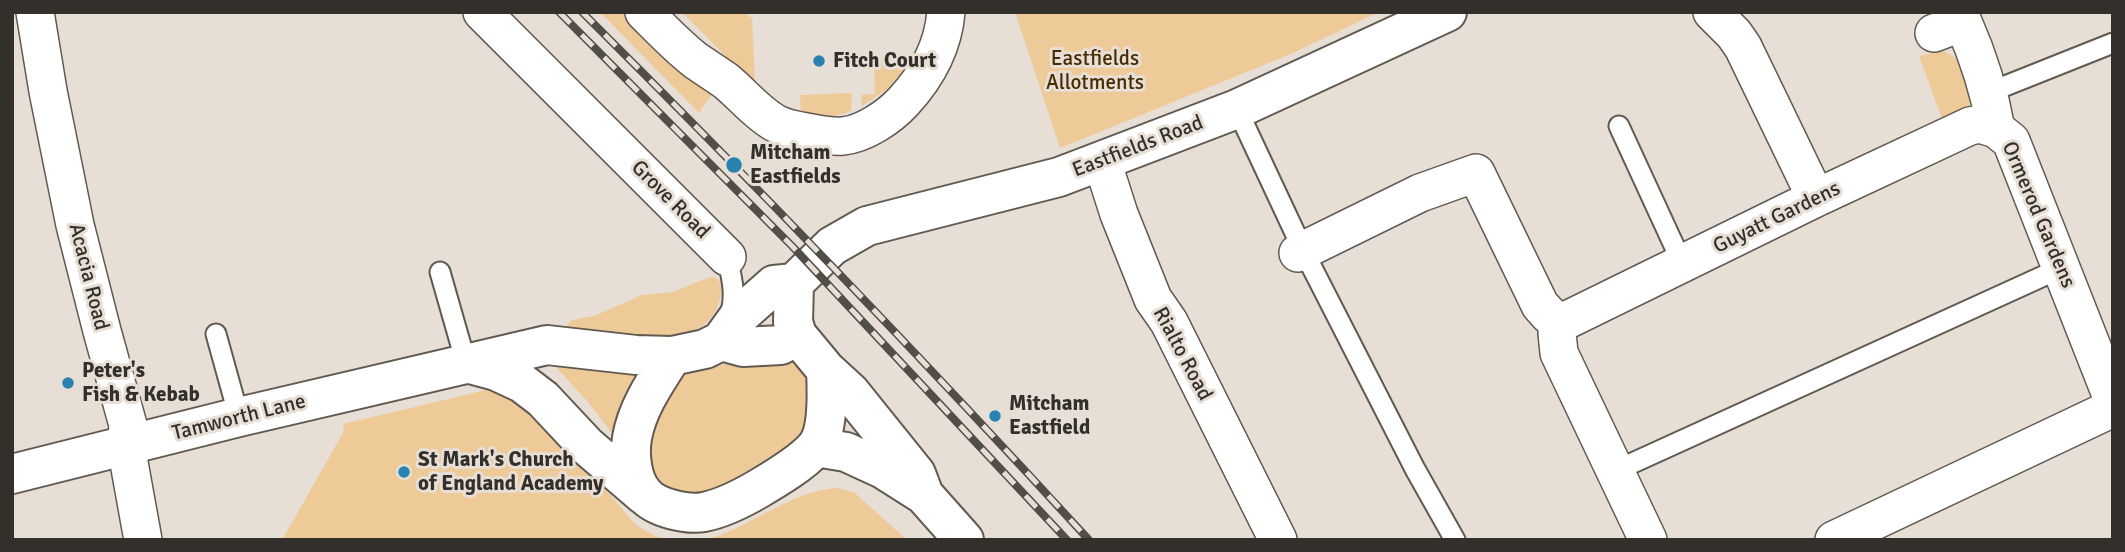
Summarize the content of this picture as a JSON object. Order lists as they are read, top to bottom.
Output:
{
  "streets": {
    "street": [
      "Eastfields Road",
      "Grove Road",
      "Ormerod Gardens",
      "Guyatt Gardens",
      "Acacia Road",
      "Rialto Road",
      "Tamworth Lane"
    ]
  },
  "crossings": [
    ["Eastfields Road", "Rialto Road"],
    ["Grove Road", "Tamworth Lane"],
    ["Ormerod Gardens", "Guyatt Gardens"],
    ["Acacia Road", "Tamworth Lane"]
  ],
  "parks": ["Eastfields Allotments"],
  "places": [
    "Fitch Court",
    "Mitcham Eastfields",
    "Peter's Fish & Kebab",
    "Mitcham Eastfield",
    "St Mark's Church of England Academy"
  ]
}
